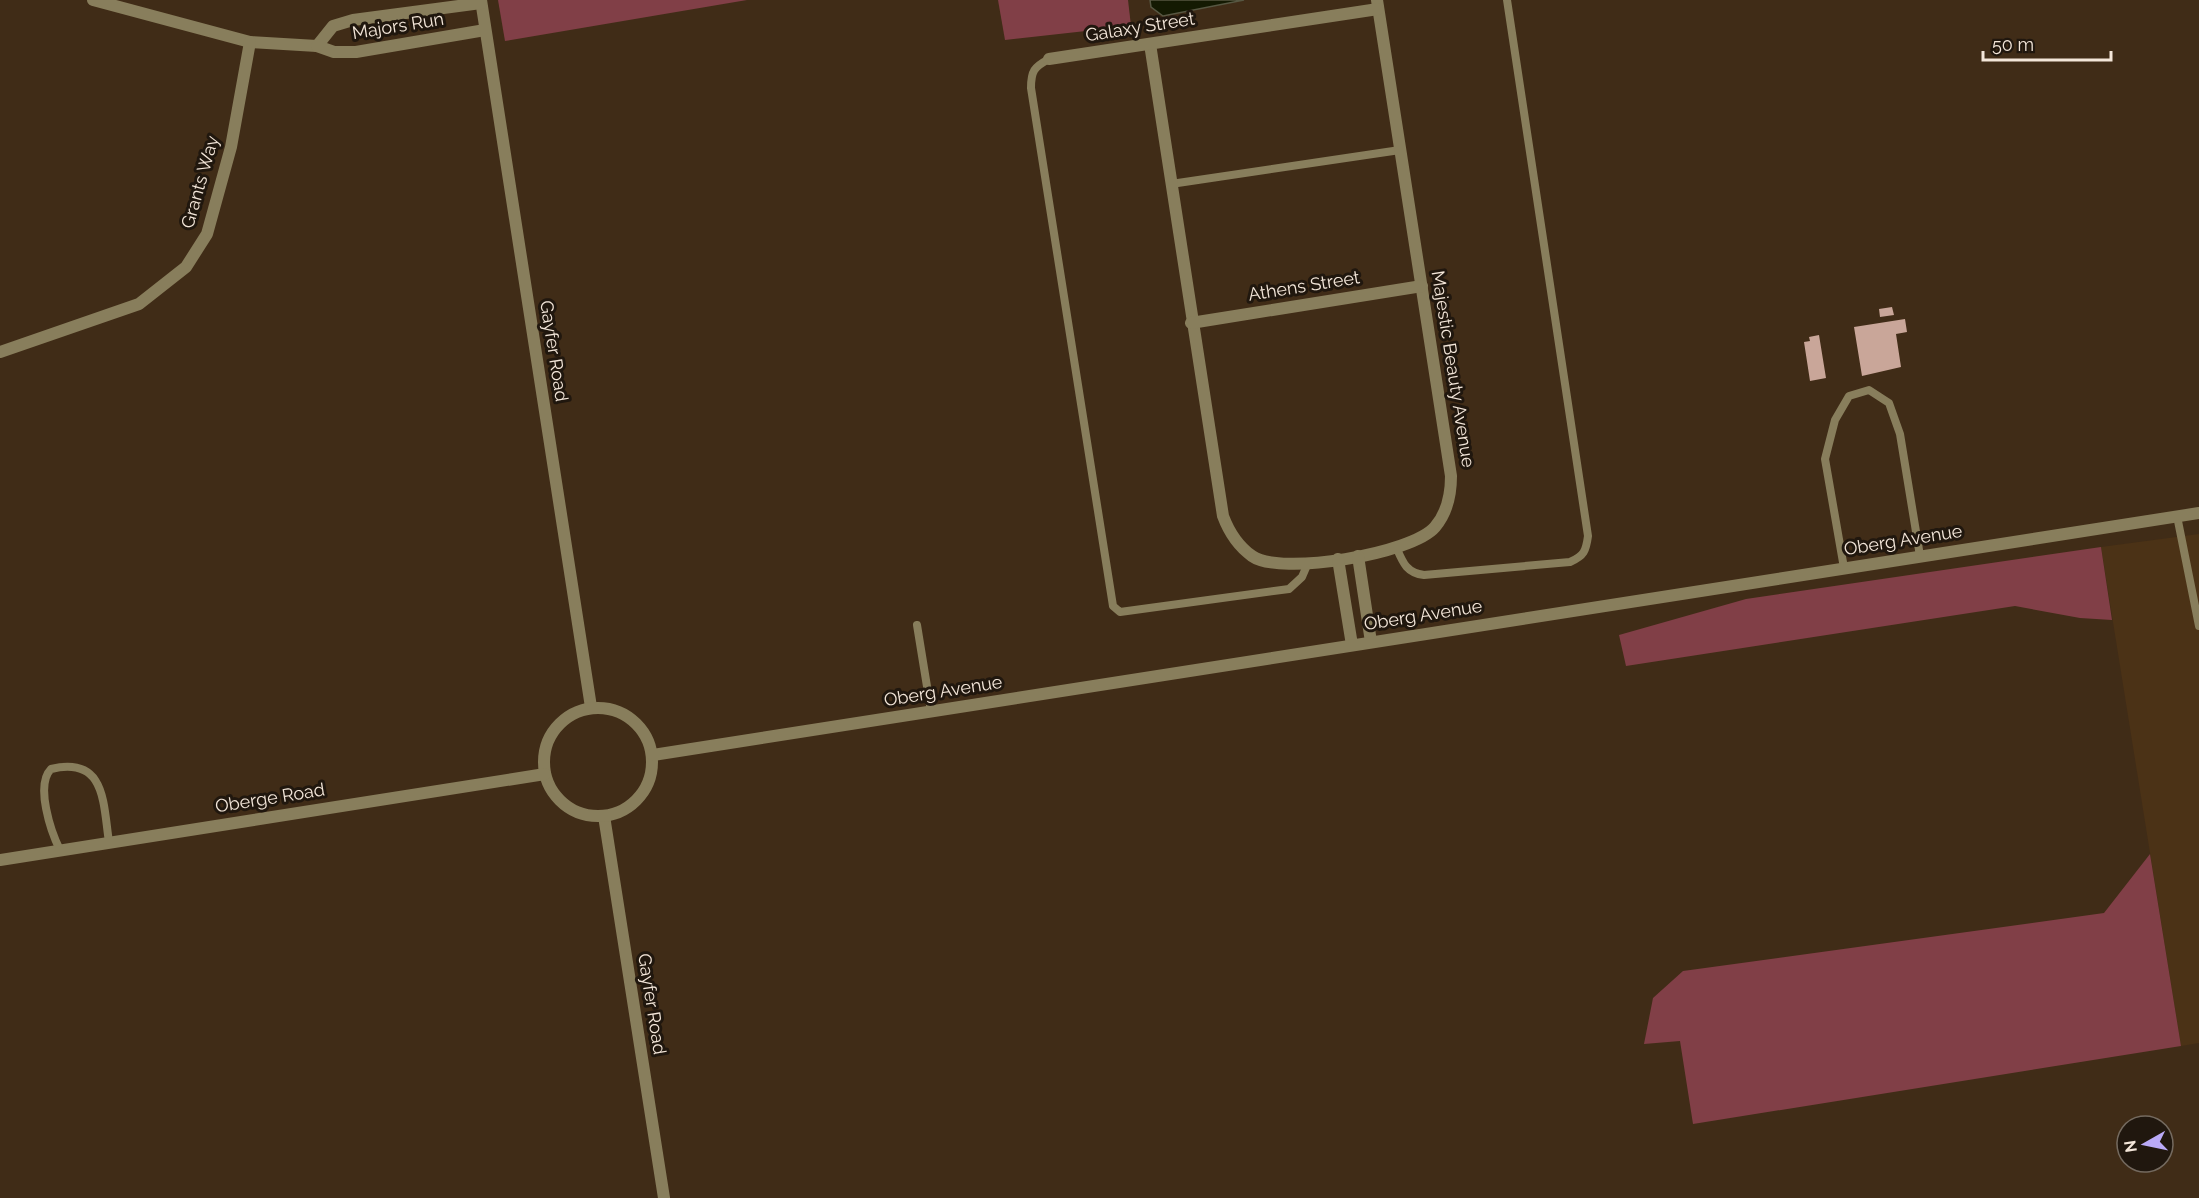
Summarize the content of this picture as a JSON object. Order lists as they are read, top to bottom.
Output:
{
  "streets": {
    "street": [
      "Majors Run",
      "Galaxy Street",
      "Grants Way",
      "Athens Street",
      "Gayfer Road",
      "Majestic Beauty Avenue",
      "Oberg Avenue",
      "Oberge Road"
    ]
  },
  "crossings": [
    ["Majors Run", "Grants Way"],
    ["Majors Run", "Gayfer Road"],
    ["Galaxy Street", "Majestic Beauty Avenue"],
    ["Athens Street", "Majestic Beauty Avenue"],
    ["Gayfer Road", "Oberg Avenue"],
    ["Gayfer Road", "Oberge Road"],
    ["Oberg Avenue", "Oberge Road"]
  ],
  "scale_bar": "50 m",
  "north": "left"
}
